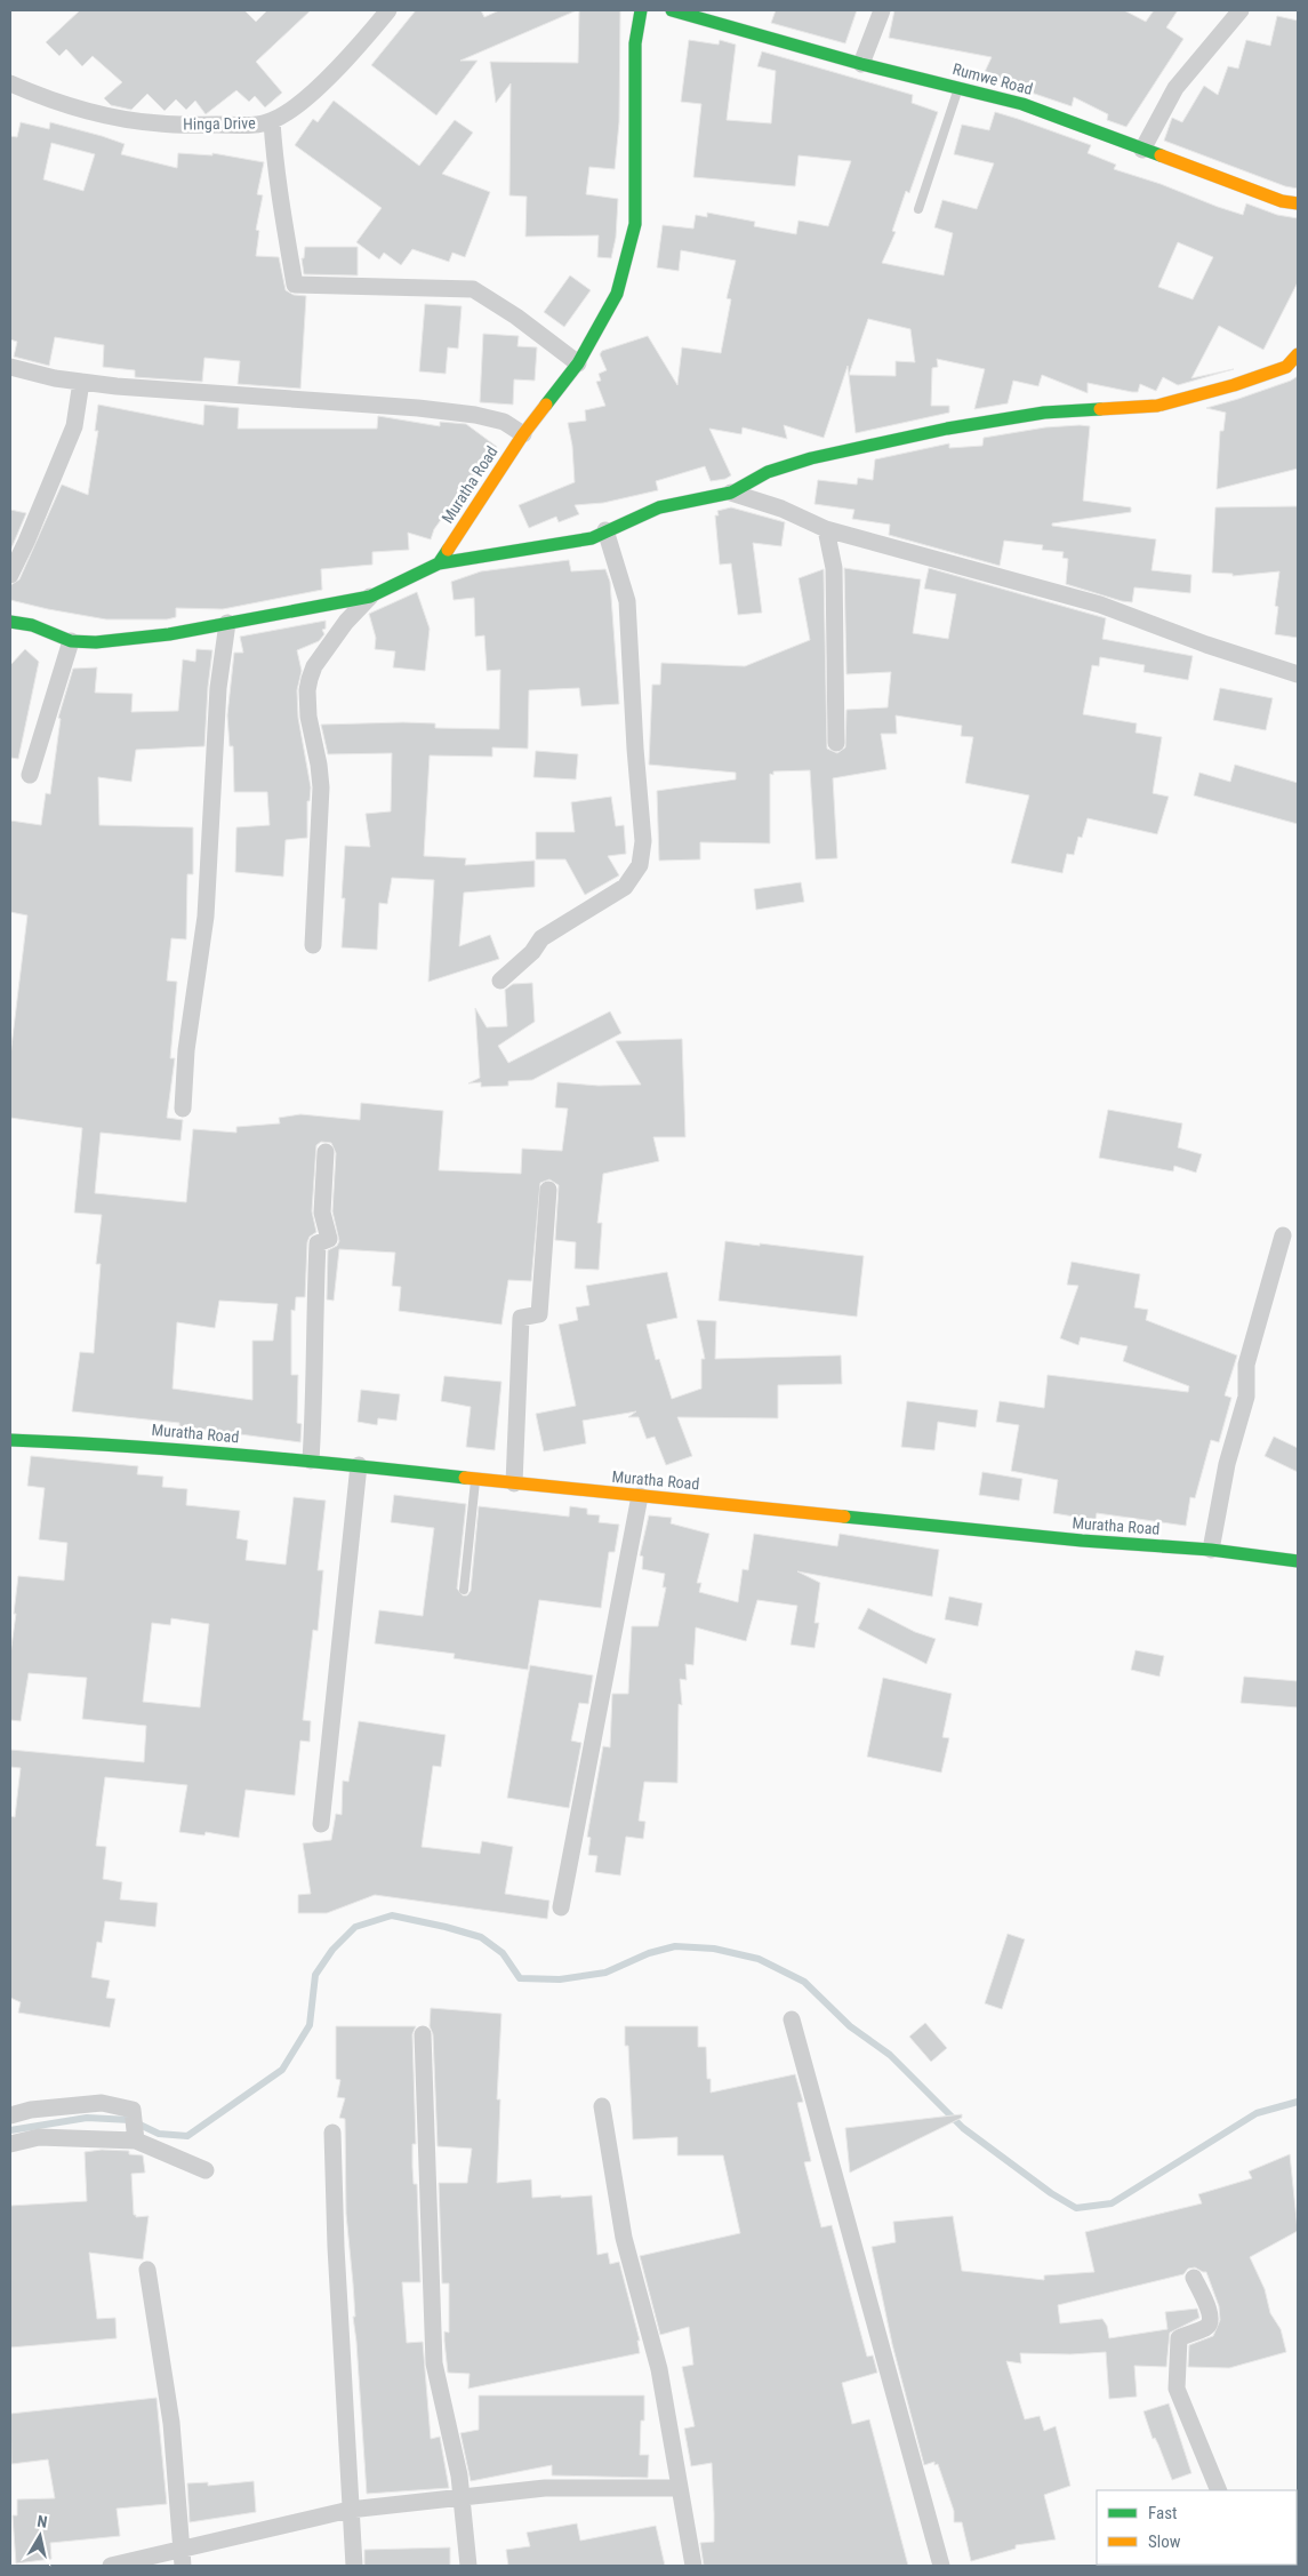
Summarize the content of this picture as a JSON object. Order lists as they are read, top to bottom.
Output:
{
  "streets": {
    "street": ["Rumwe Road", "Hinga Drive", "Muratha Road"]
  },
  "legend": ["Fast", "Slow"],
  "north": "top"
}
